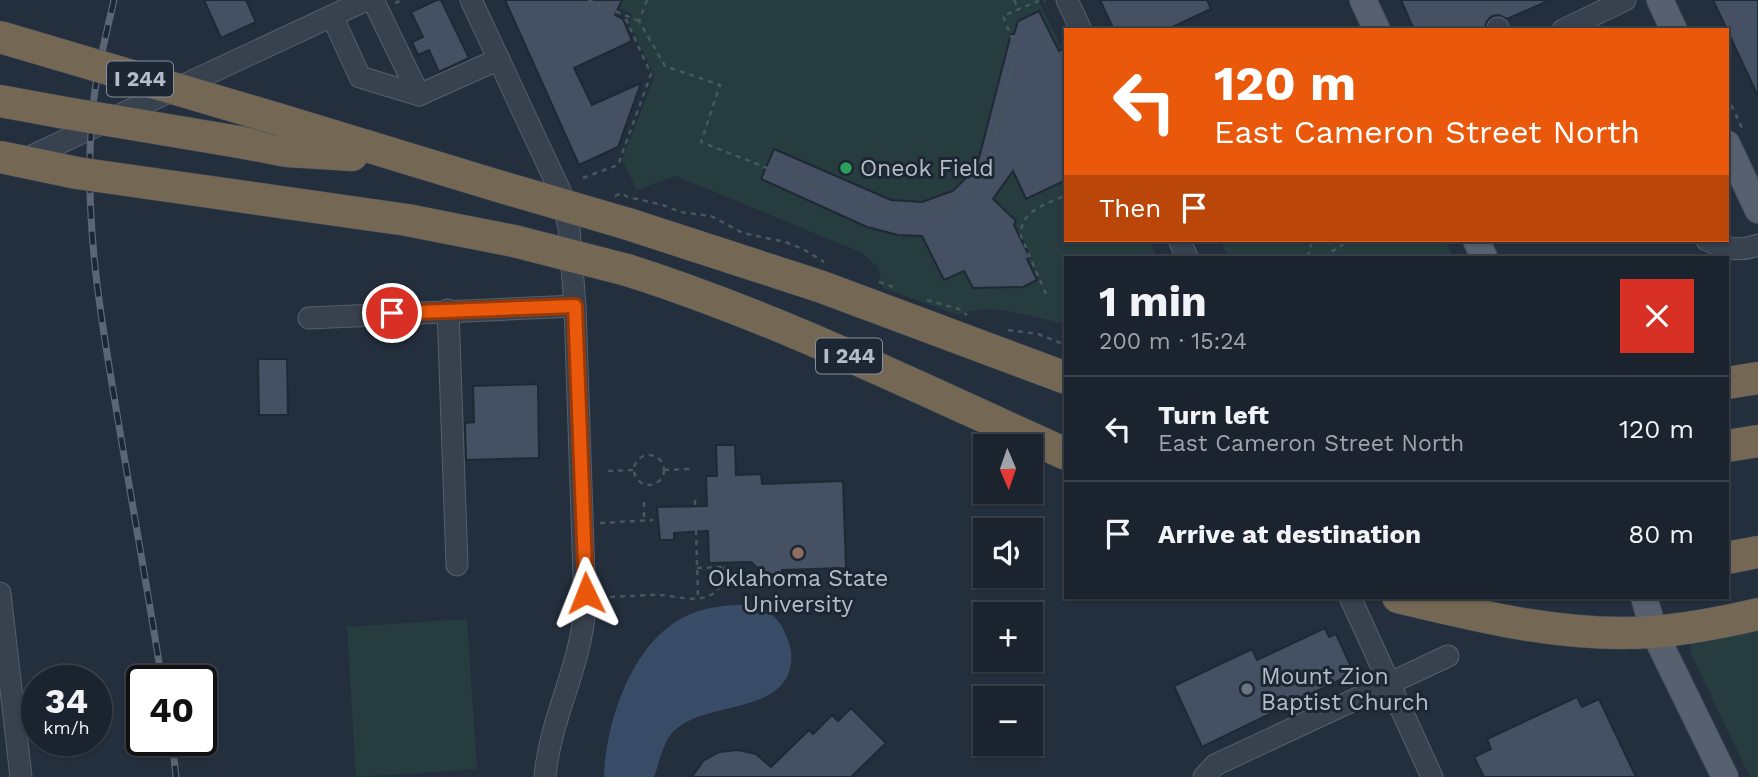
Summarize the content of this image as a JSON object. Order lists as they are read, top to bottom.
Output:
{
  "streets": {
    "highway": ["I 244"]
  },
  "places": ["Oneok Field", "Oklahoma State University", "Mount Zion Baptist Church"],
  "north": "bottom",
  "page": {
    "turn": ["120 m", "East Cameron Street North"],
    "then": "Then",
    "heading": ["1 min", "200 m · 15:24"],
    "list": [
      {
        "name": "Turn left",
        "note": "East Cameron Street North",
        "value": "120 m"
      },
      {
        "name": "Arrive at destination",
        "value": "80 m"
      }
    ],
    "map_buttons": ["+", "−"],
    "speed": "34 km/h",
    "limit": "40"
  }
}
